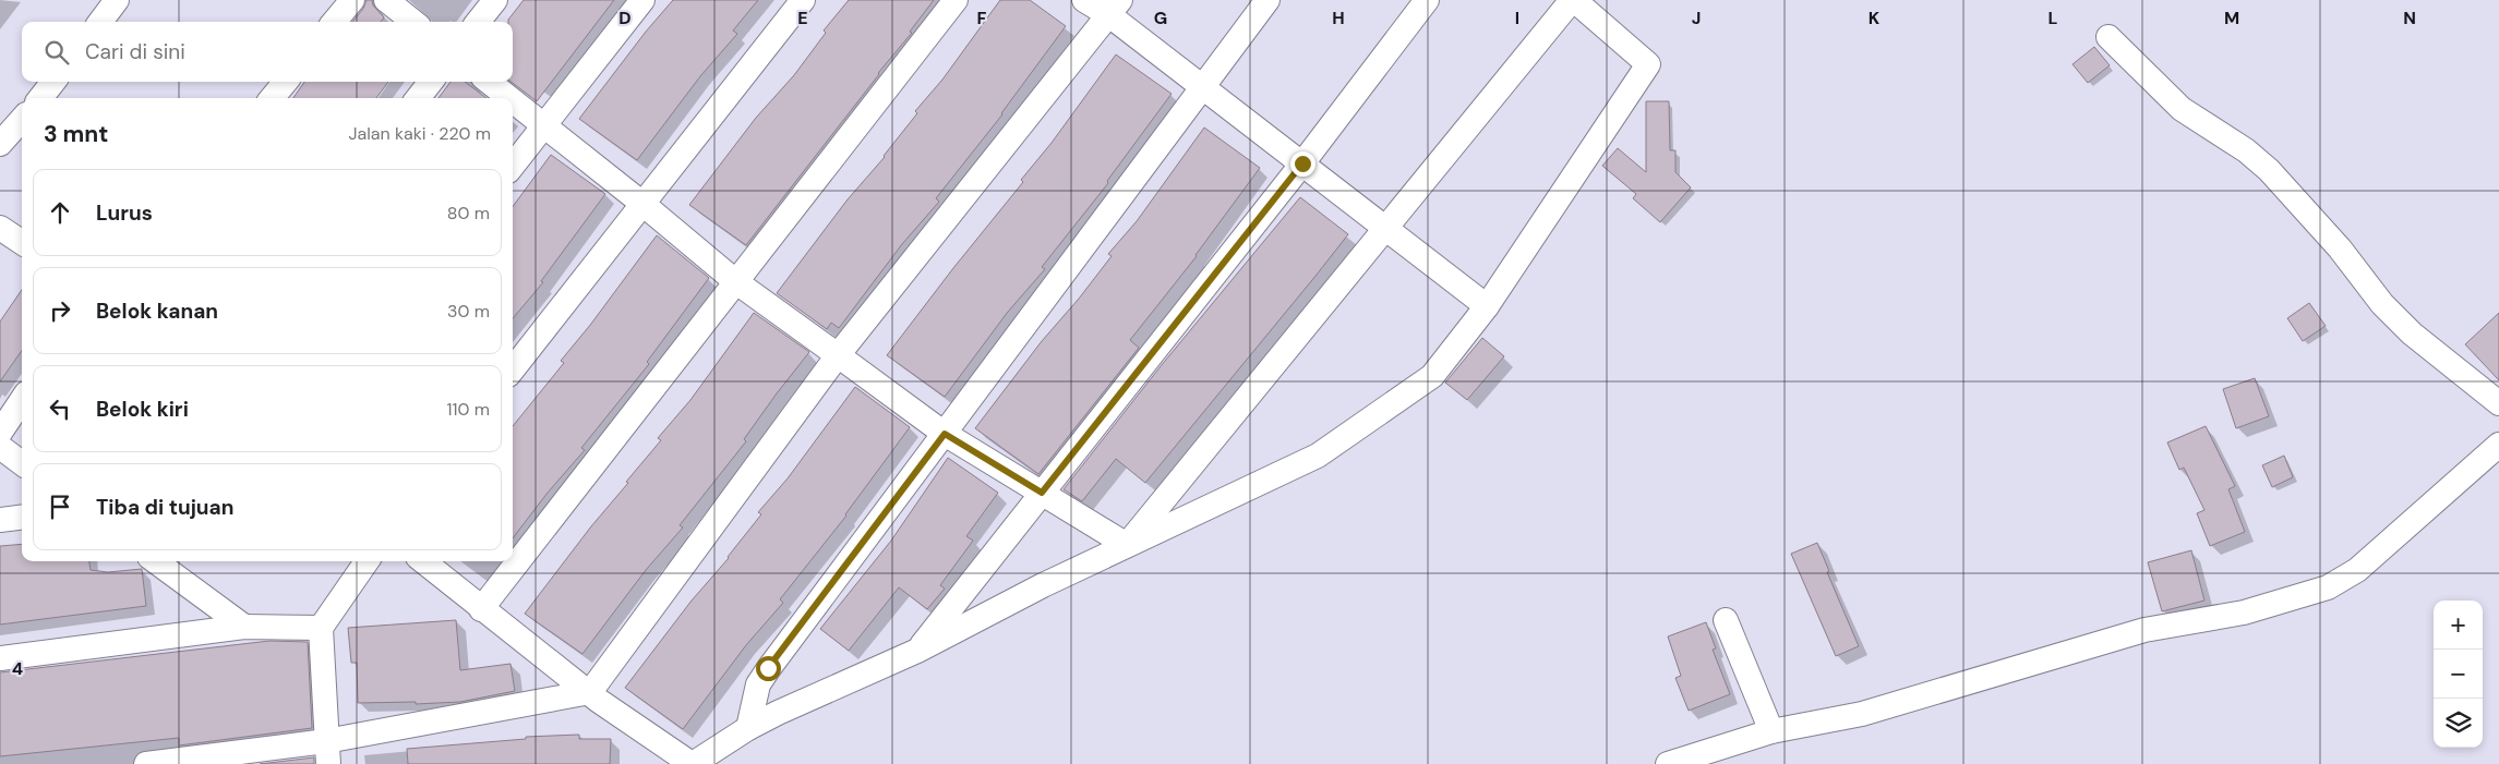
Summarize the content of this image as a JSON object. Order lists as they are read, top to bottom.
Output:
{
  "page": {
    "search": "Cari di sini",
    "heading": ["3 mnt", "Jalan kaki · 220 m"],
    "list": [
      ["Lurus", "80 m"],
      ["Belok kanan", "30 m"],
      ["Belok kiri", "110 m"],
      "Tiba di tujuan"
    ],
    "map_buttons": ["+", "−"]
  },
  "grid": {
    "columns": [
      "D",
      "E",
      "F",
      "G",
      "H",
      "I",
      "J",
      "K",
      "L",
      "M",
      "N"
    ],
    "rows": ["4"]
  }
}
